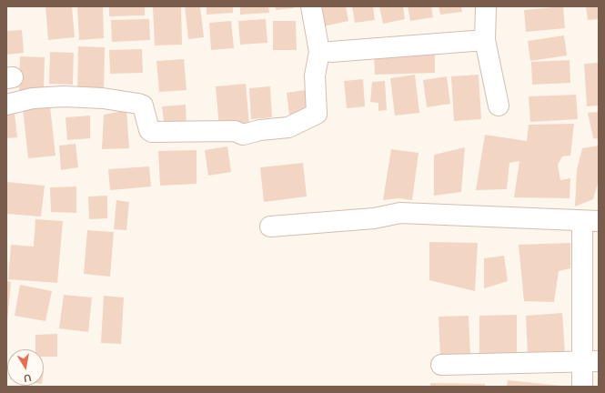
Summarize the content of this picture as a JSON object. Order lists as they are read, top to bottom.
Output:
{
  "north": "bottom"
}
